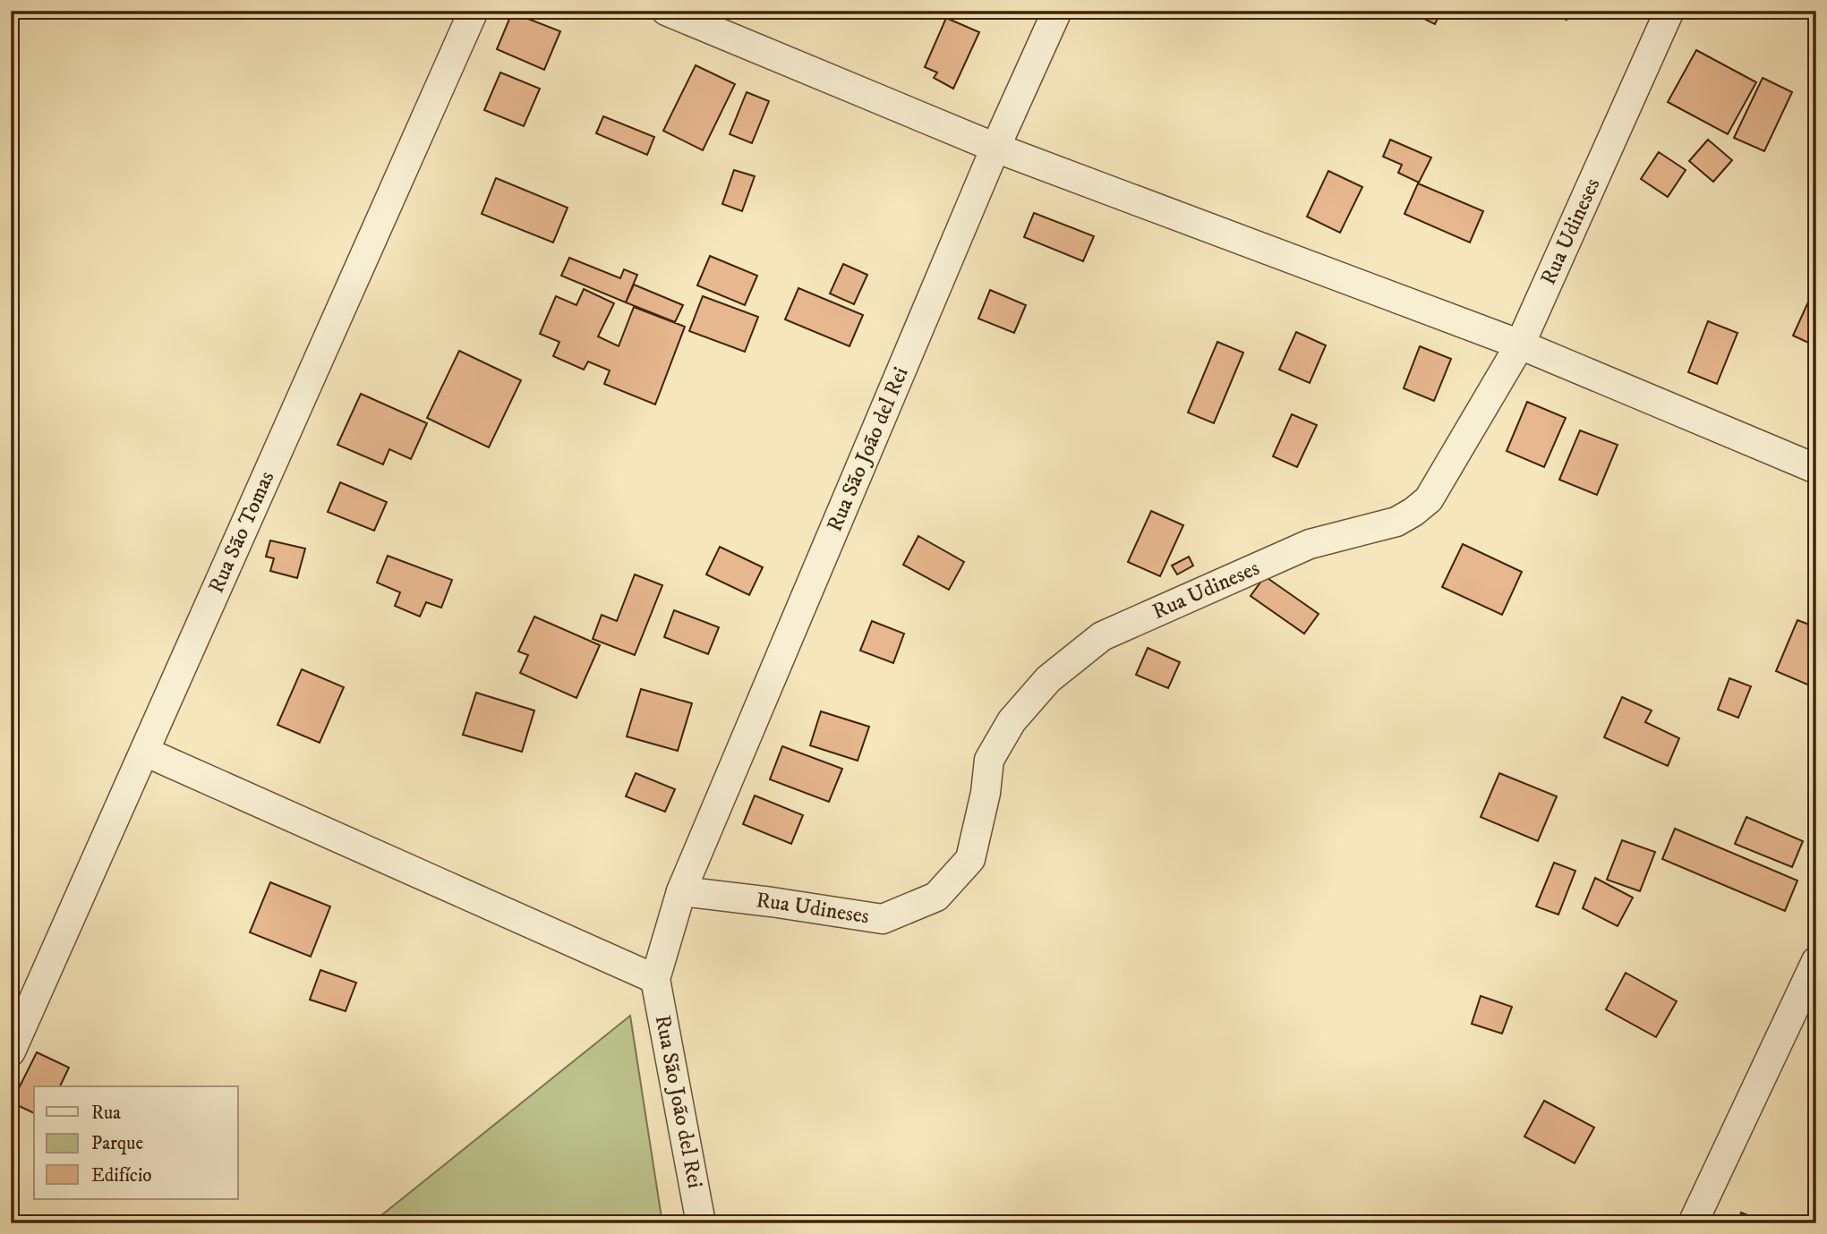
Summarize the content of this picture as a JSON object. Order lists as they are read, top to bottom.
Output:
{
  "streets": {
    "street": ["Rua Udineses", "Rua São João del Rei", "Rua São Tomas"]
  },
  "crossings": [
    ["Rua Udineses", "Rua São João del Rei"]
  ],
  "legend": ["Rua", "Parque", "Edifício"]
}
